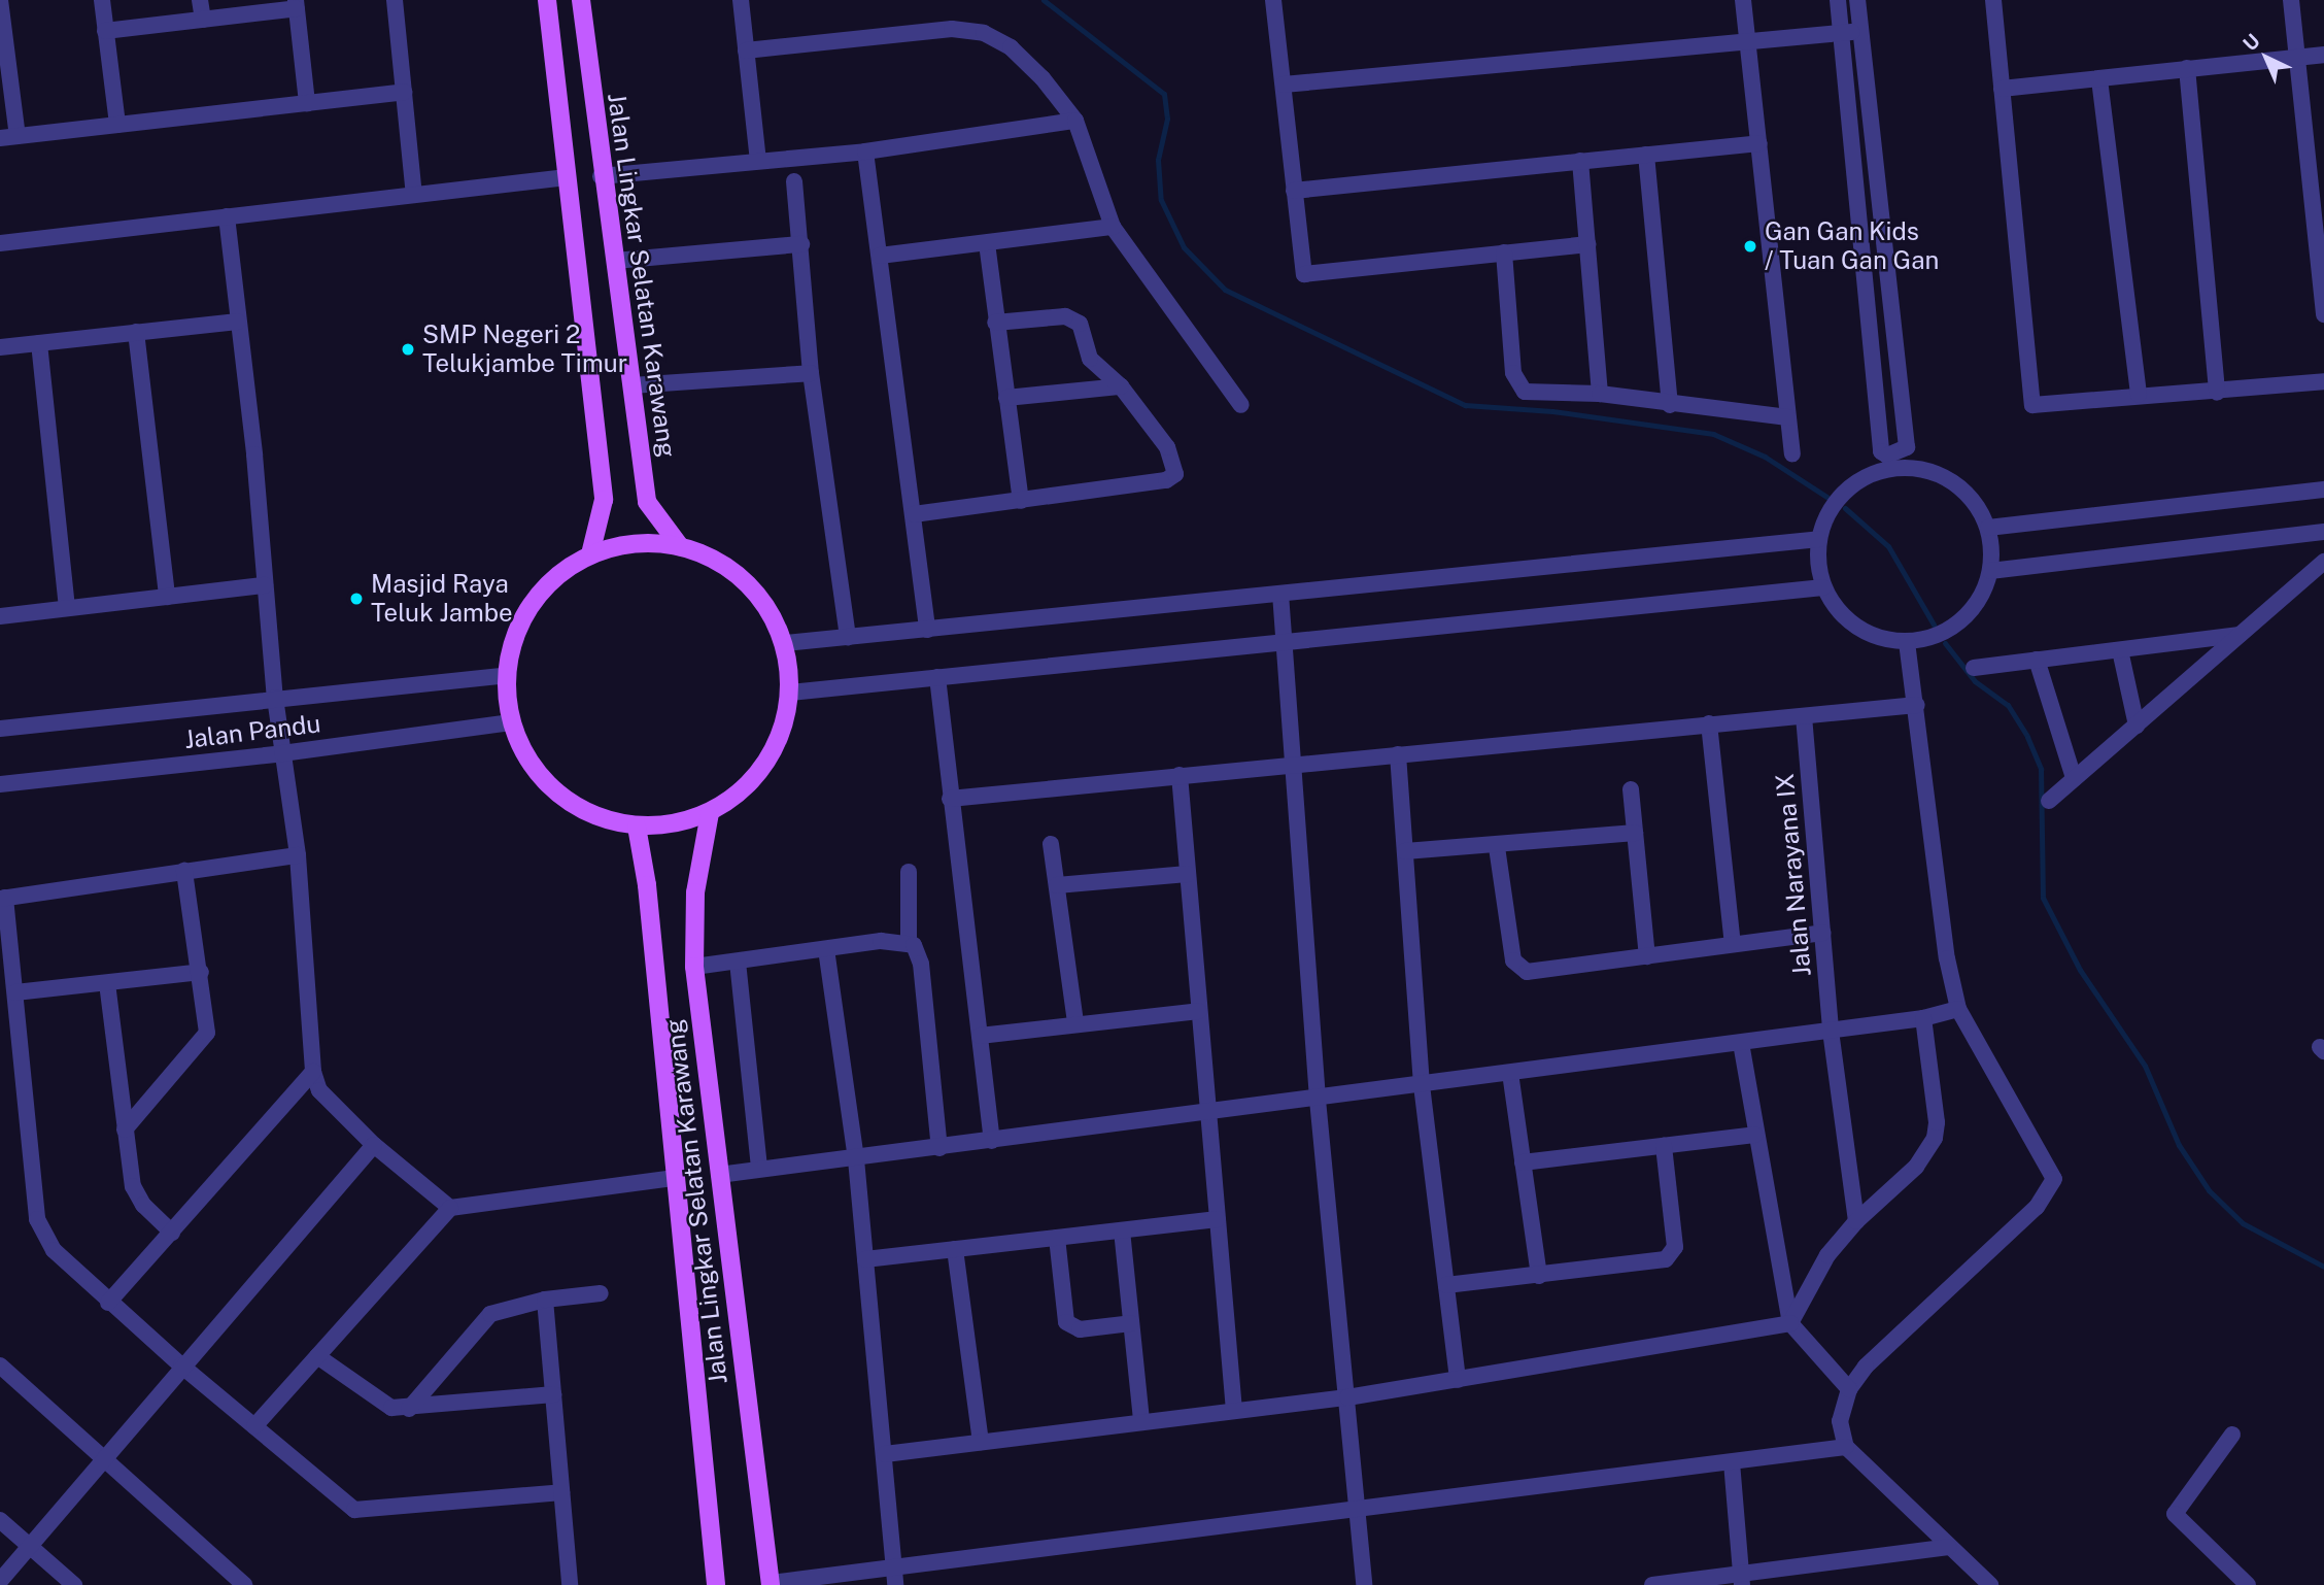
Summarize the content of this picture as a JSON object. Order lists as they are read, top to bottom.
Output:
{
  "streets": {
    "main road": ["Jalan Lingkar Selatan Karawang"],
    "street": ["Jalan Pandu", "Jalan Narayana IX"]
  },
  "places": ["Gan Gan Kids / Tuan Gan Gan", "SMP Negeri 2 Telukjambe Timur", "Masjid Raya Teluk Jambe"],
  "north": "top left"
}
